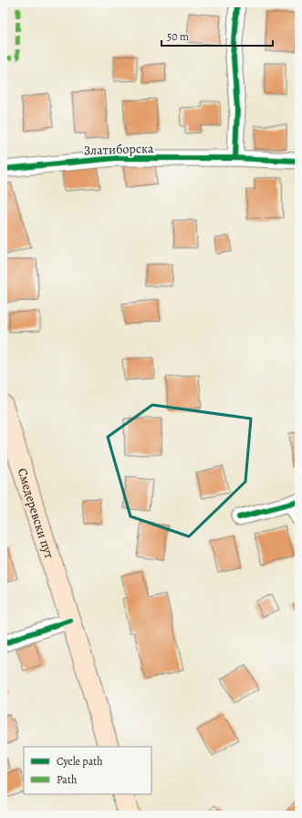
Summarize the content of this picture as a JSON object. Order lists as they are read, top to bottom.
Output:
{
  "streets": {
    "main road": ["Смедеревски пут"],
    "street": ["Златиборска"]
  },
  "legend": ["Cycle path", "Path"],
  "scale_bar": "50 m"
}
